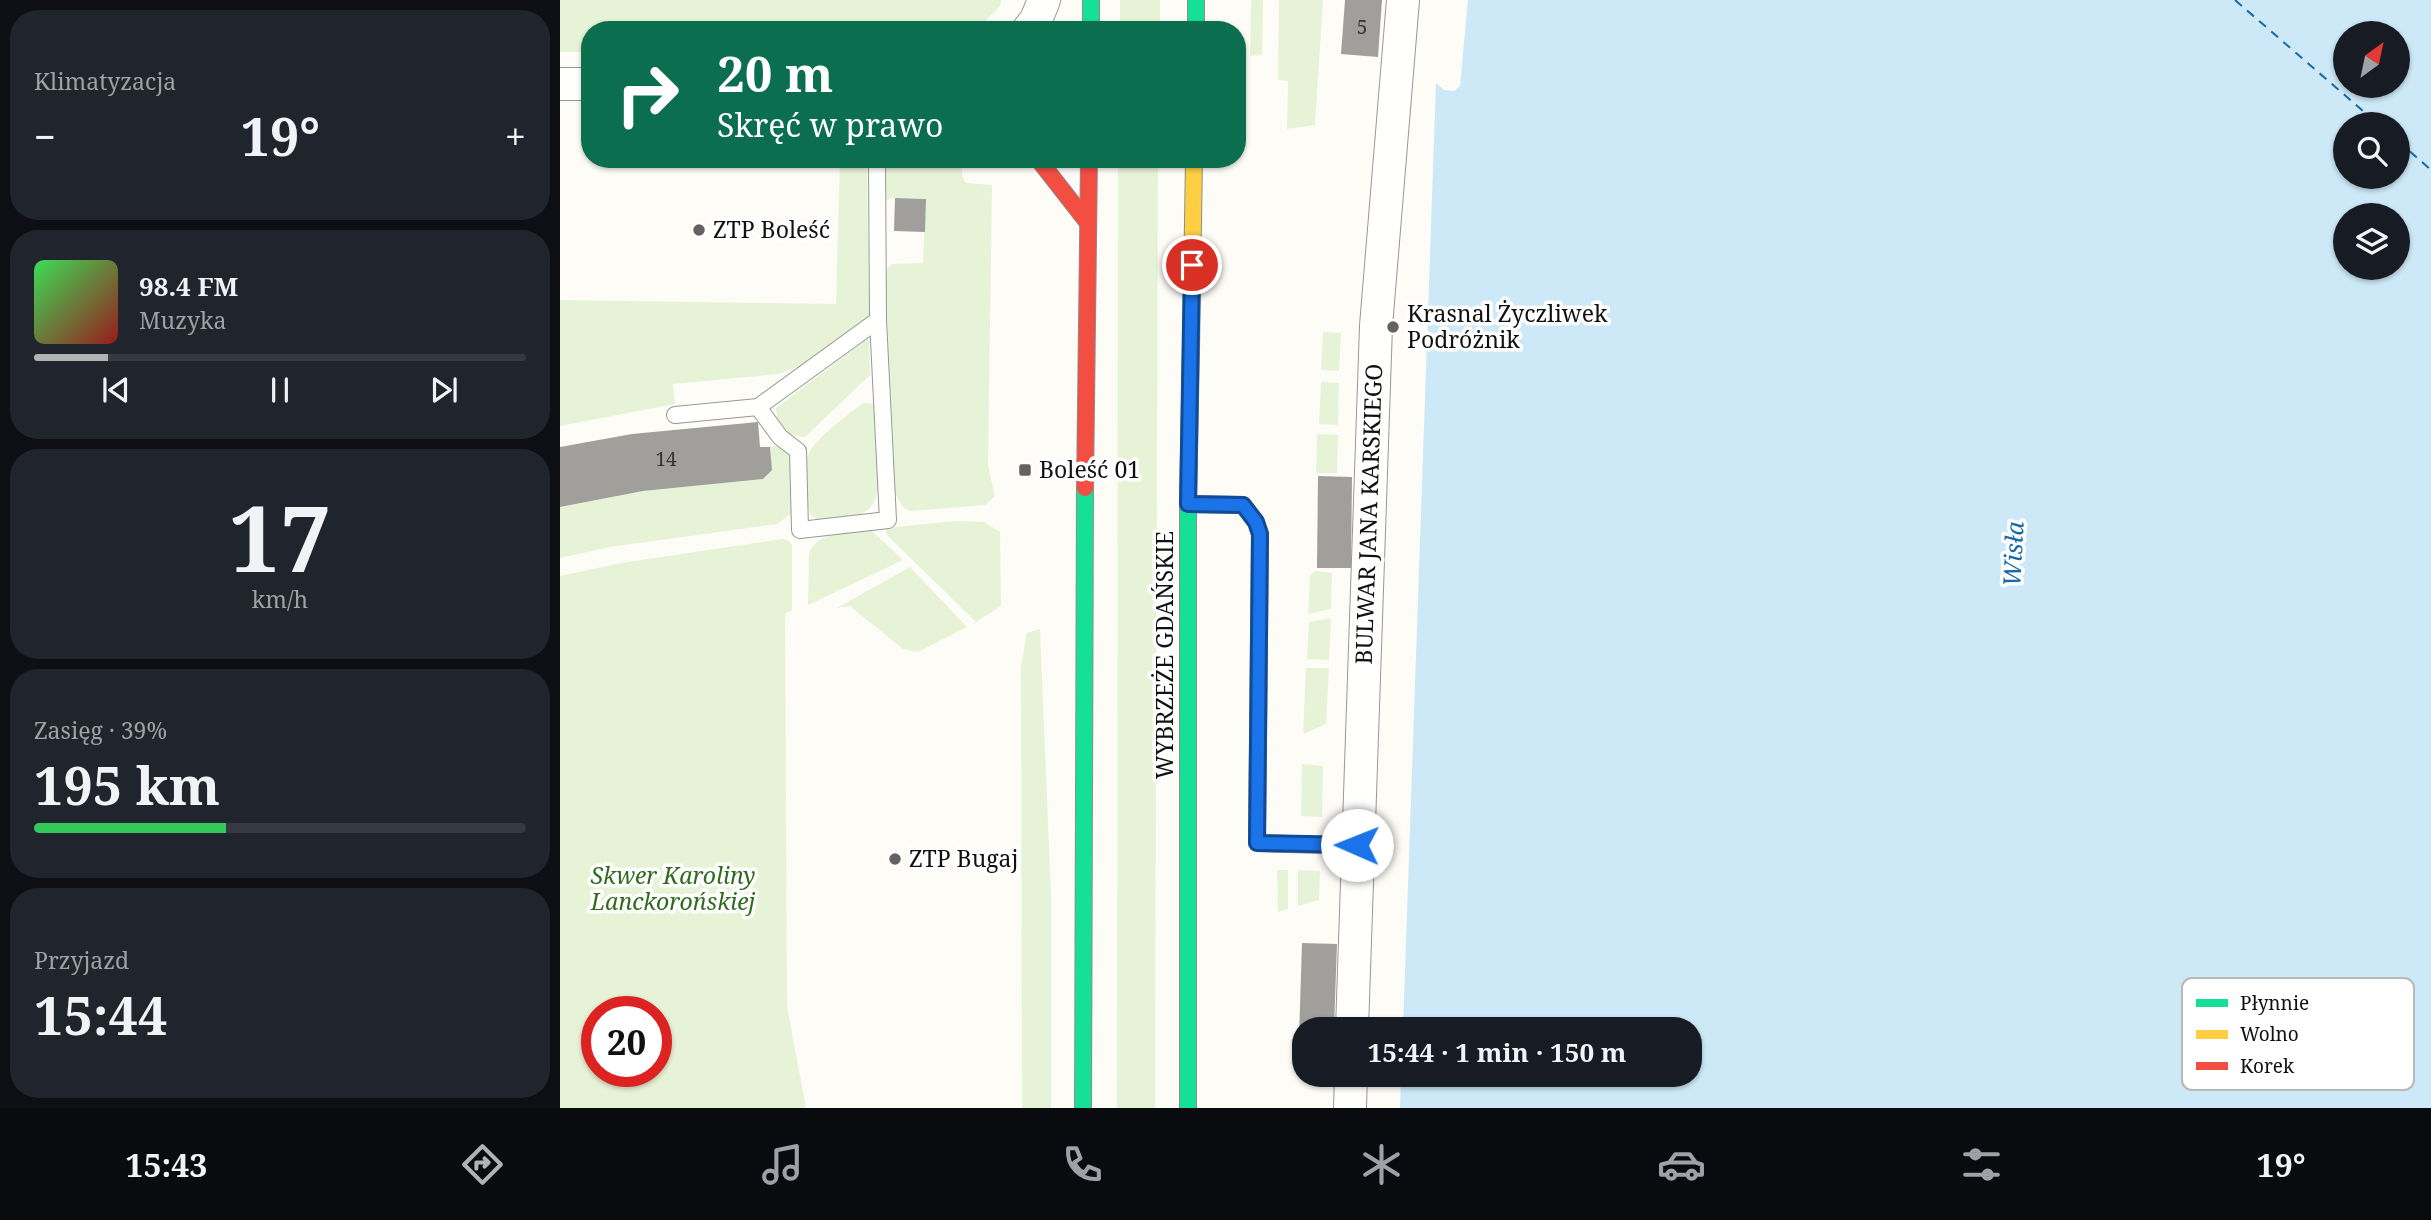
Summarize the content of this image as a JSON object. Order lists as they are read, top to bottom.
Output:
{
  "streets": {
    "main road": ["WYBRZEŻE GDAŃSKIE"],
    "street": ["BULWAR JANA KARSKIEGO"]
  },
  "water": ["Wisła"],
  "parks": ["Skwer Karoliny Lanckorońskiej"],
  "places": {
    "other": ["ZTP Boleść", "Krasnal Życzliwek Podróżnik", "ZTP Bugaj"],
    "transit": ["Boleść 01"]
  },
  "house_numbers": ["5", "14"],
  "legend": ["Płynnie", "Wolno", "Korek"],
  "north": "top right",
  "page": {
    "tile": [
      "Klimatyzacja",
      ["17", "km/h"],
      ["Zasięg · 39%", "195 km"],
      ["Przyjazd", "15:44"]
    ],
    "turn": ["20 m", "Skręć w prawo"],
    "heat": ["−", "19°", "+"],
    "song": ["98.4 FM", "Muzyka"],
    "limit": "20",
    "trip": "15:44 · 1 min · 150 m",
    "tabs": ["15:43", "19°"]
  }
}
